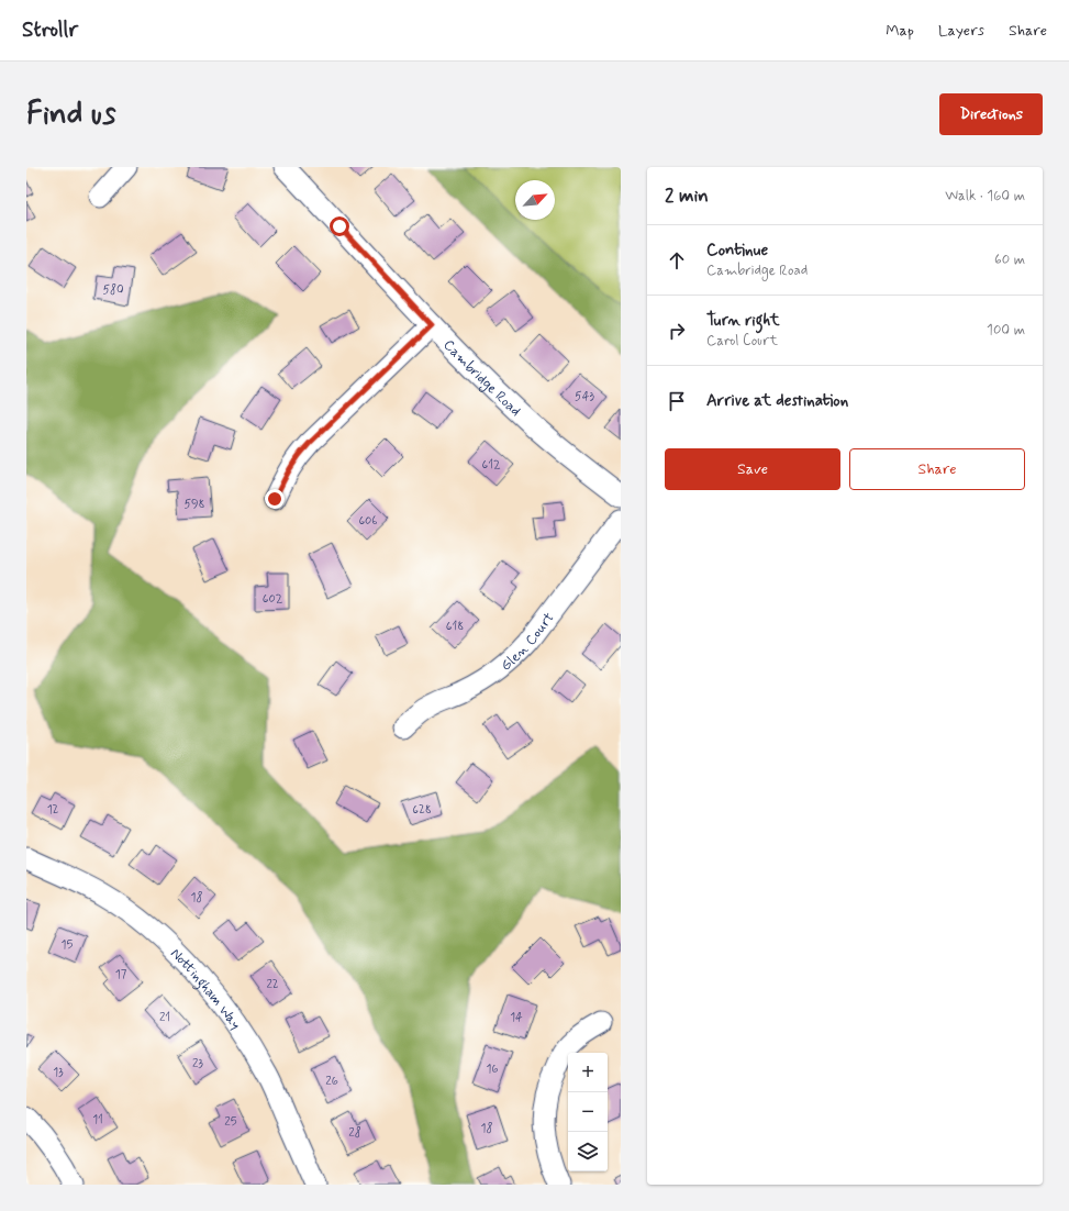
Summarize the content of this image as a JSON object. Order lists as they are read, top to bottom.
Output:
{
  "streets": {
    "street": ["Cambridge Road", "Glen Court", "Nottingham Way"]
  },
  "house_numbers": [
    "580",
    "543",
    "612",
    "598",
    "606",
    "602",
    "618",
    "12",
    "628",
    "18",
    "15",
    "17",
    "22",
    "21",
    "14",
    "23",
    "16",
    "13",
    "26",
    "11",
    "25",
    "18",
    "28"
  ],
  "north": "top right",
  "page": {
    "header": "Strollr",
    "nav": ["Map", "Layers", "Share"],
    "buttons": [
      "Directions",
      ["Save", "Share"]
    ],
    "title": "Find us",
    "heading": ["2 min", "Walk · 160 m"],
    "list": [
      ["Continue", "Cambridge Road", "60 m"],
      ["Turn right", "Carol Court", "100 m"],
      "Arrive at destination"
    ],
    "map_buttons": ["+", "−"]
  }
}
